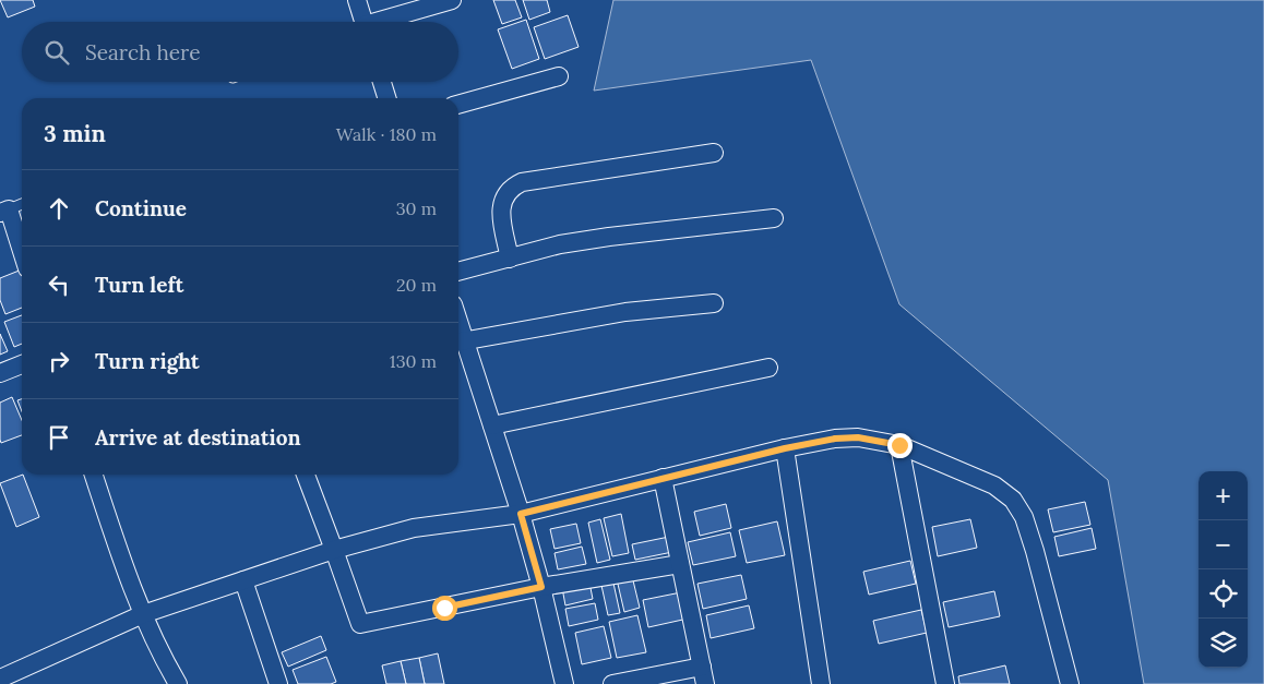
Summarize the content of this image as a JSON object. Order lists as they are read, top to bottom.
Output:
{
  "page": {
    "search": "Search here",
    "heading": ["3 min", "Walk · 180 m"],
    "list": [
      ["Continue", "30 m"],
      ["Turn left", "20 m"],
      ["Turn right", "130 m"],
      "Arrive at destination"
    ],
    "map_buttons": ["+", "−"]
  }
}
